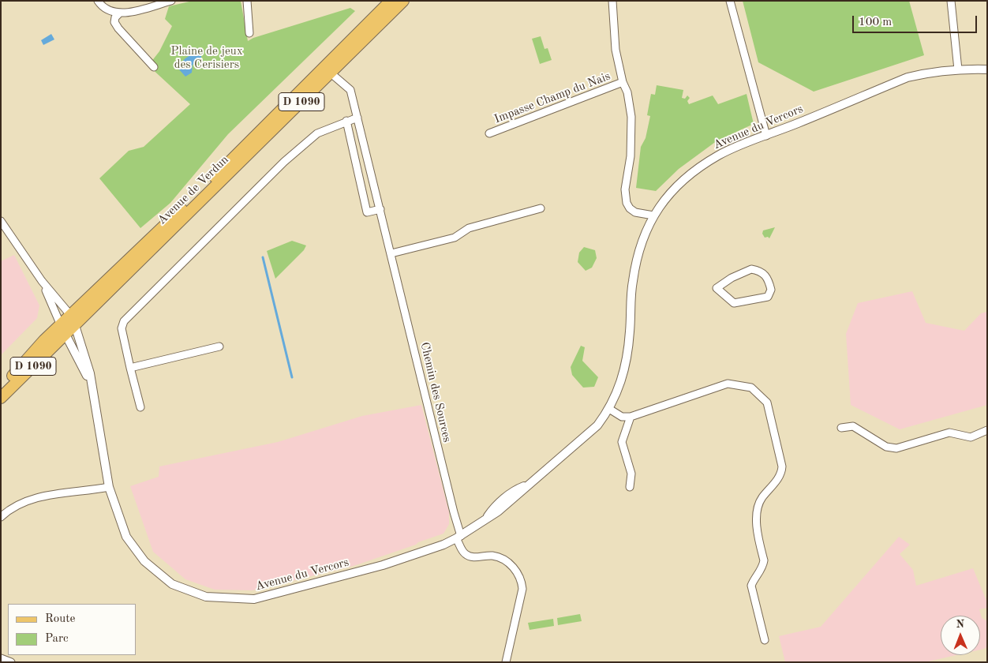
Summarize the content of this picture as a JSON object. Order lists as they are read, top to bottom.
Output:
{
  "streets": {
    "main road": ["D 1090", "Avenue de Verdun"],
    "street": ["Impasse Champ du Nais", "Avenue du Vercors", "Chemin des Sources"]
  },
  "crossings": [
    ["Avenue du Vercors", "Avenue de Verdun"],
    ["Avenue du Vercors", "Chemin des Sources"],
    ["Avenue de Verdun", "Chemin des Sources"]
  ],
  "parks": ["Plaine de jeux des Cerisiers"],
  "legend": ["Route", "Parc"],
  "scale_bar": "100 m",
  "north": "top"
}
